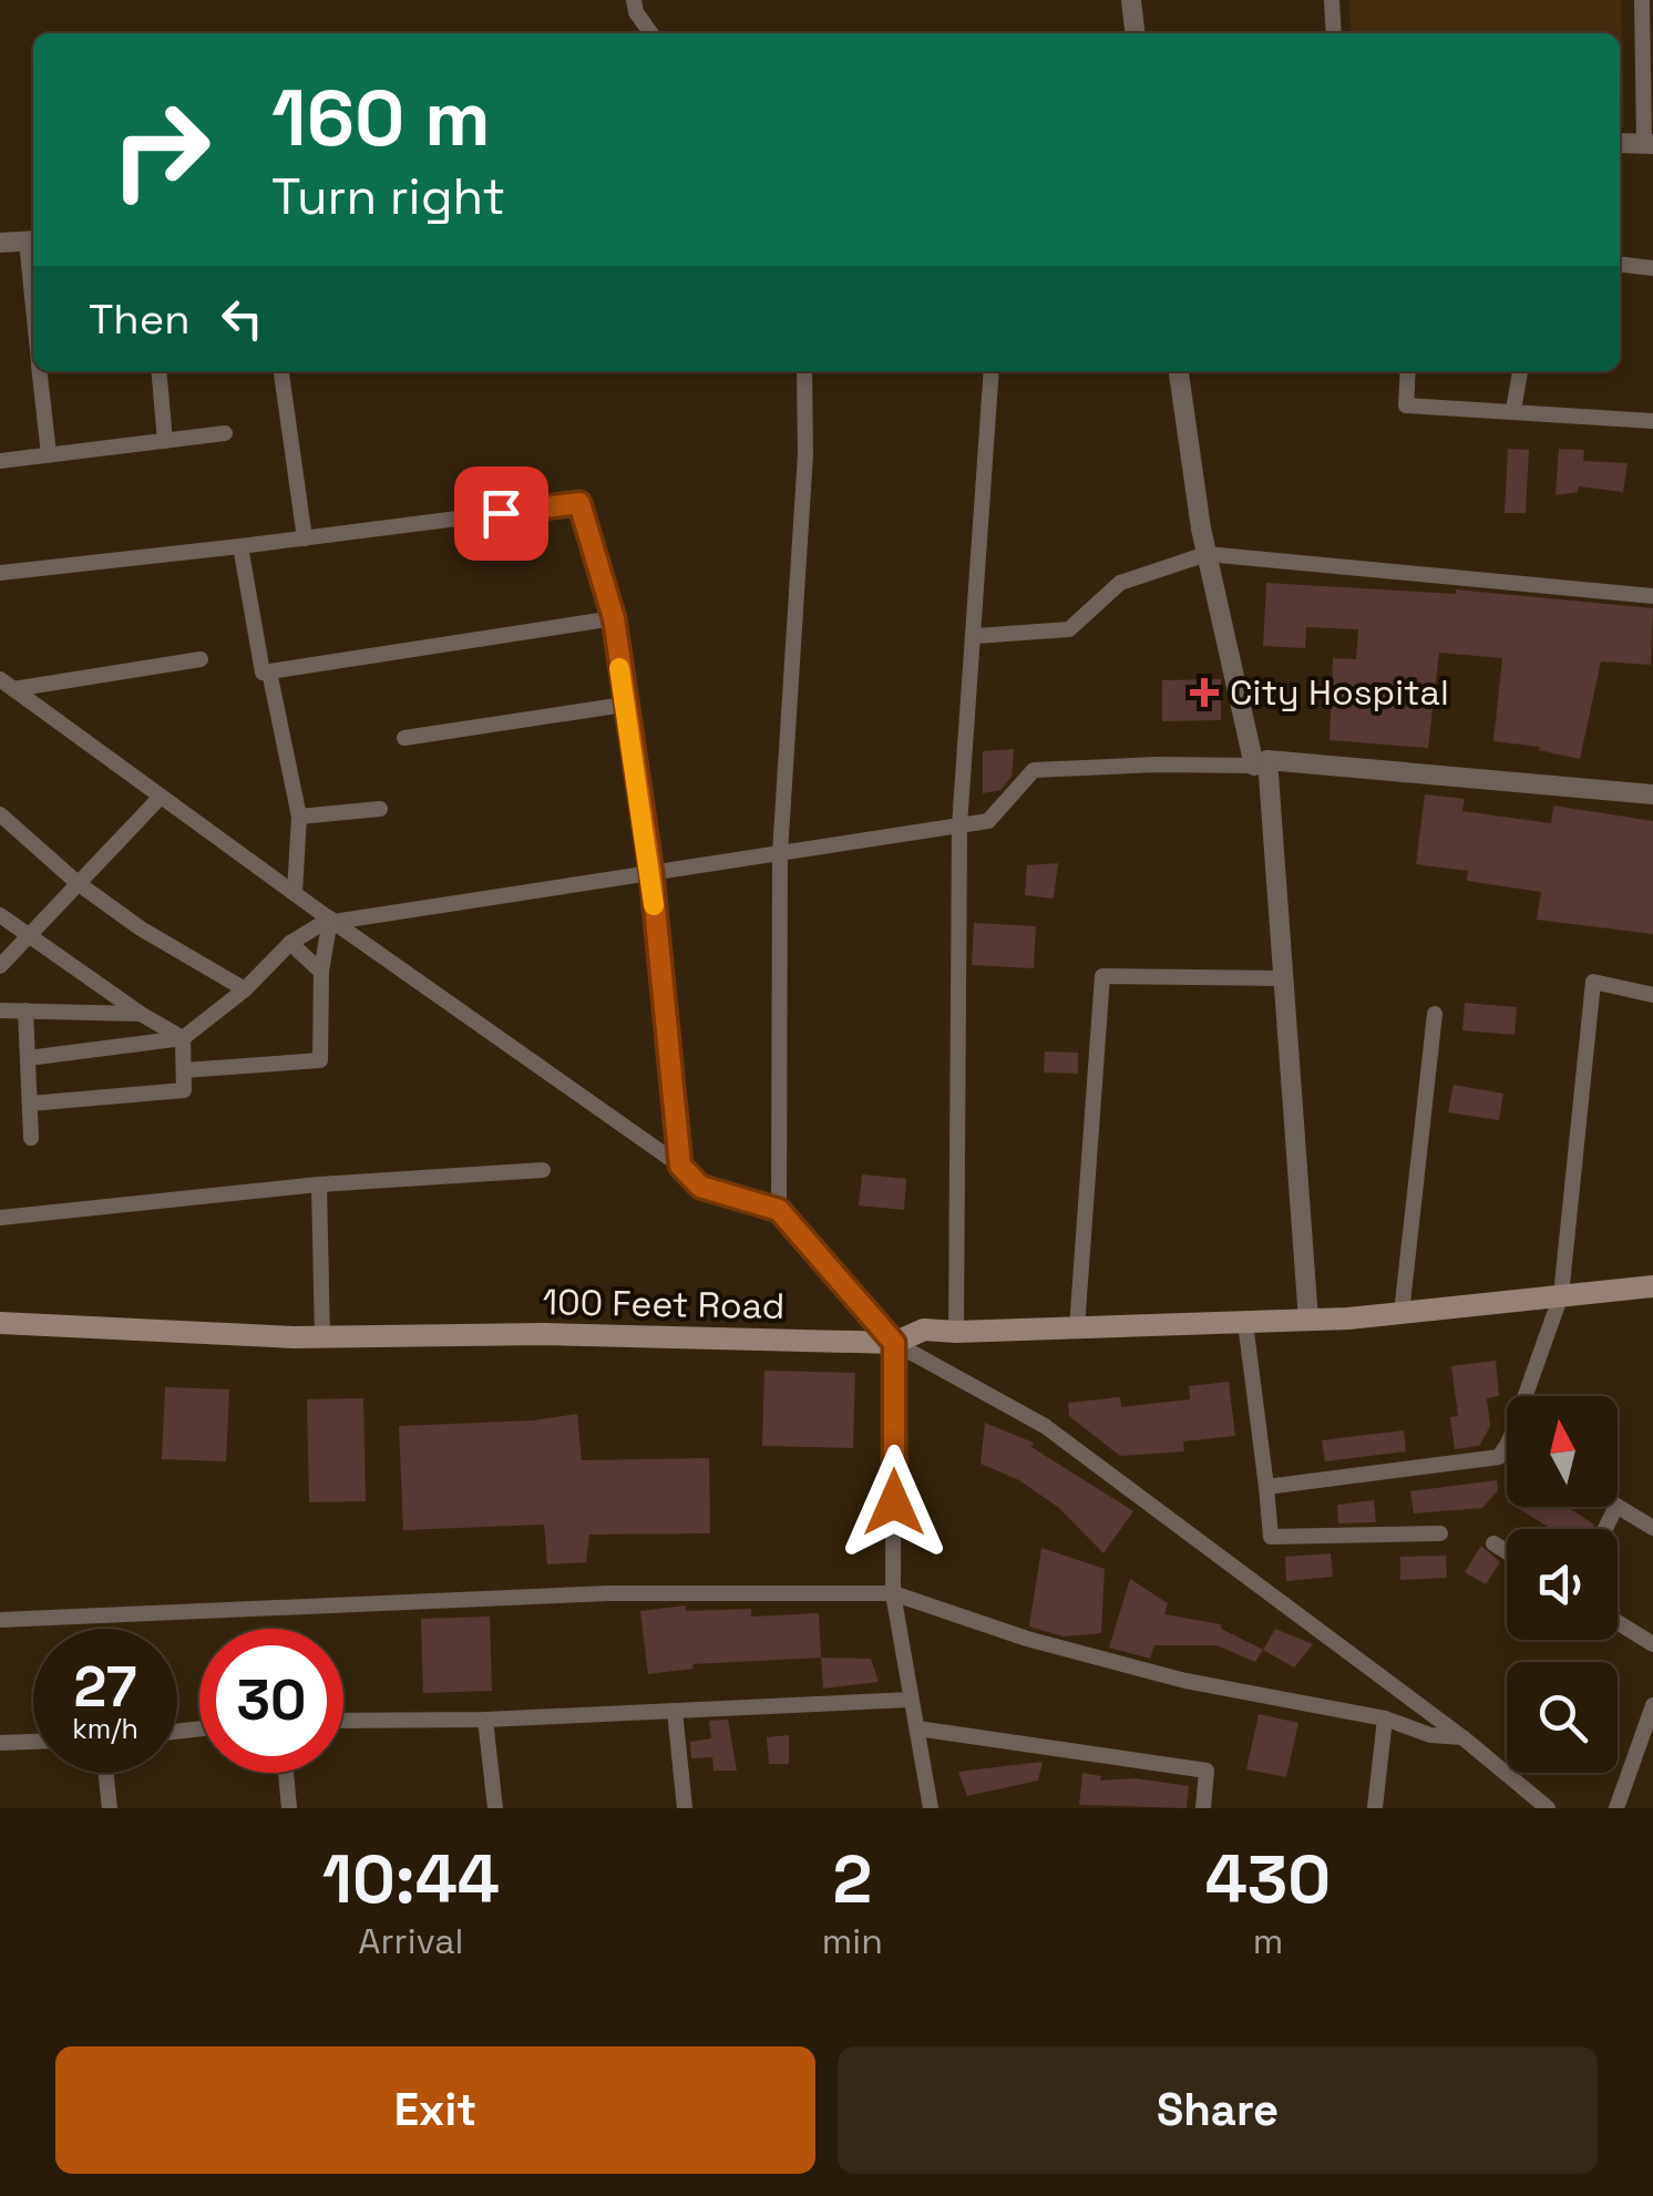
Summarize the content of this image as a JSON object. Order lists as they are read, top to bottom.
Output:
{
  "streets": {
    "main road": ["100 Feet Road"]
  },
  "places": {
    "health": ["City Hospital"]
  },
  "north": "top",
  "page": {
    "turn": ["160 m", "Turn right"],
    "then": "Then",
    "speed": "27 km/h",
    "limit": "30",
    "eta": [
      "10:44",
      "Arrival",
      "2",
      "min",
      "430",
      "m"
    ],
    "buttons": ["Exit", "Share"]
  }
}
